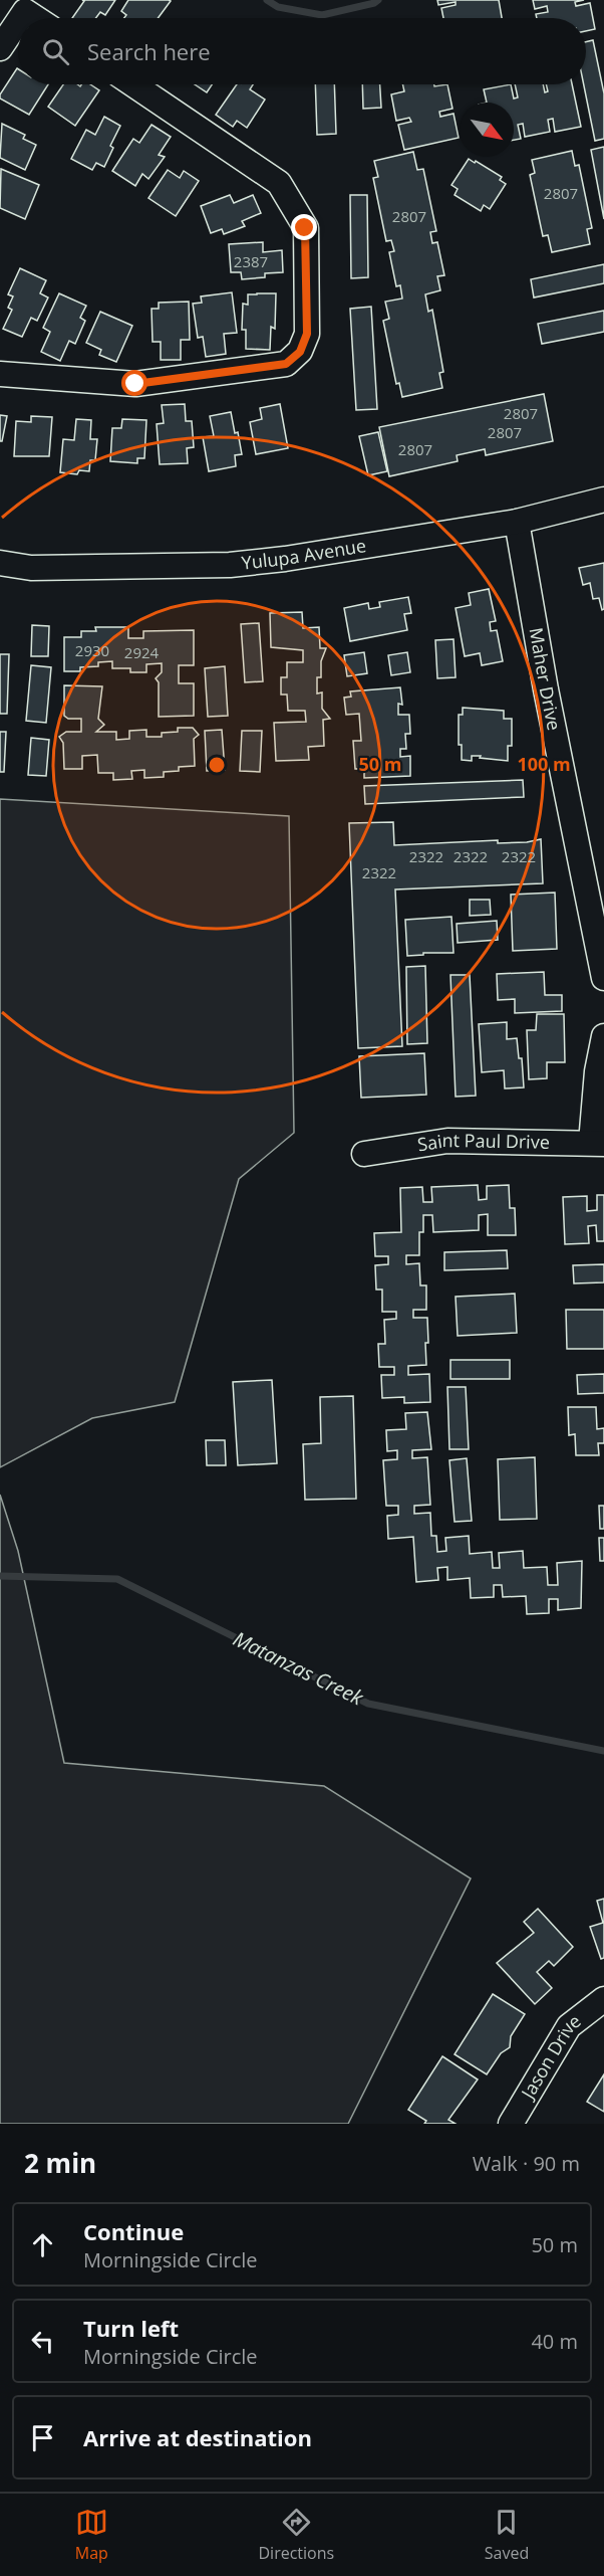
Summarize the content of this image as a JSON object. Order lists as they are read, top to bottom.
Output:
{
  "streets": {
    "street": [
      "Yulupa Avenue",
      "Maher Drive",
      "Saint Paul Drive",
      "Jason Drive"
    ]
  },
  "crossings": [
    ["Yulupa Avenue", "Maher Drive"]
  ],
  "water": ["Matanzas Creek"],
  "house_numbers": [
    "2807",
    "2807",
    "2387",
    "2807",
    "2807",
    "2807",
    "2930",
    "2924",
    "2322",
    "2322",
    "2322",
    "2322"
  ],
  "north": "bottom right",
  "page": {
    "search": "Search here",
    "heading": ["2 min", "Walk · 90 m"],
    "list": [
      ["Continue", "Morningside Circle", "50 m"],
      ["Turn left", "Morningside Circle", "40 m"],
      "Arrive at destination"
    ],
    "nav": ["Map", "Directions", "Saved"]
  },
  "rings": ["50 m", "100 m"]
}
